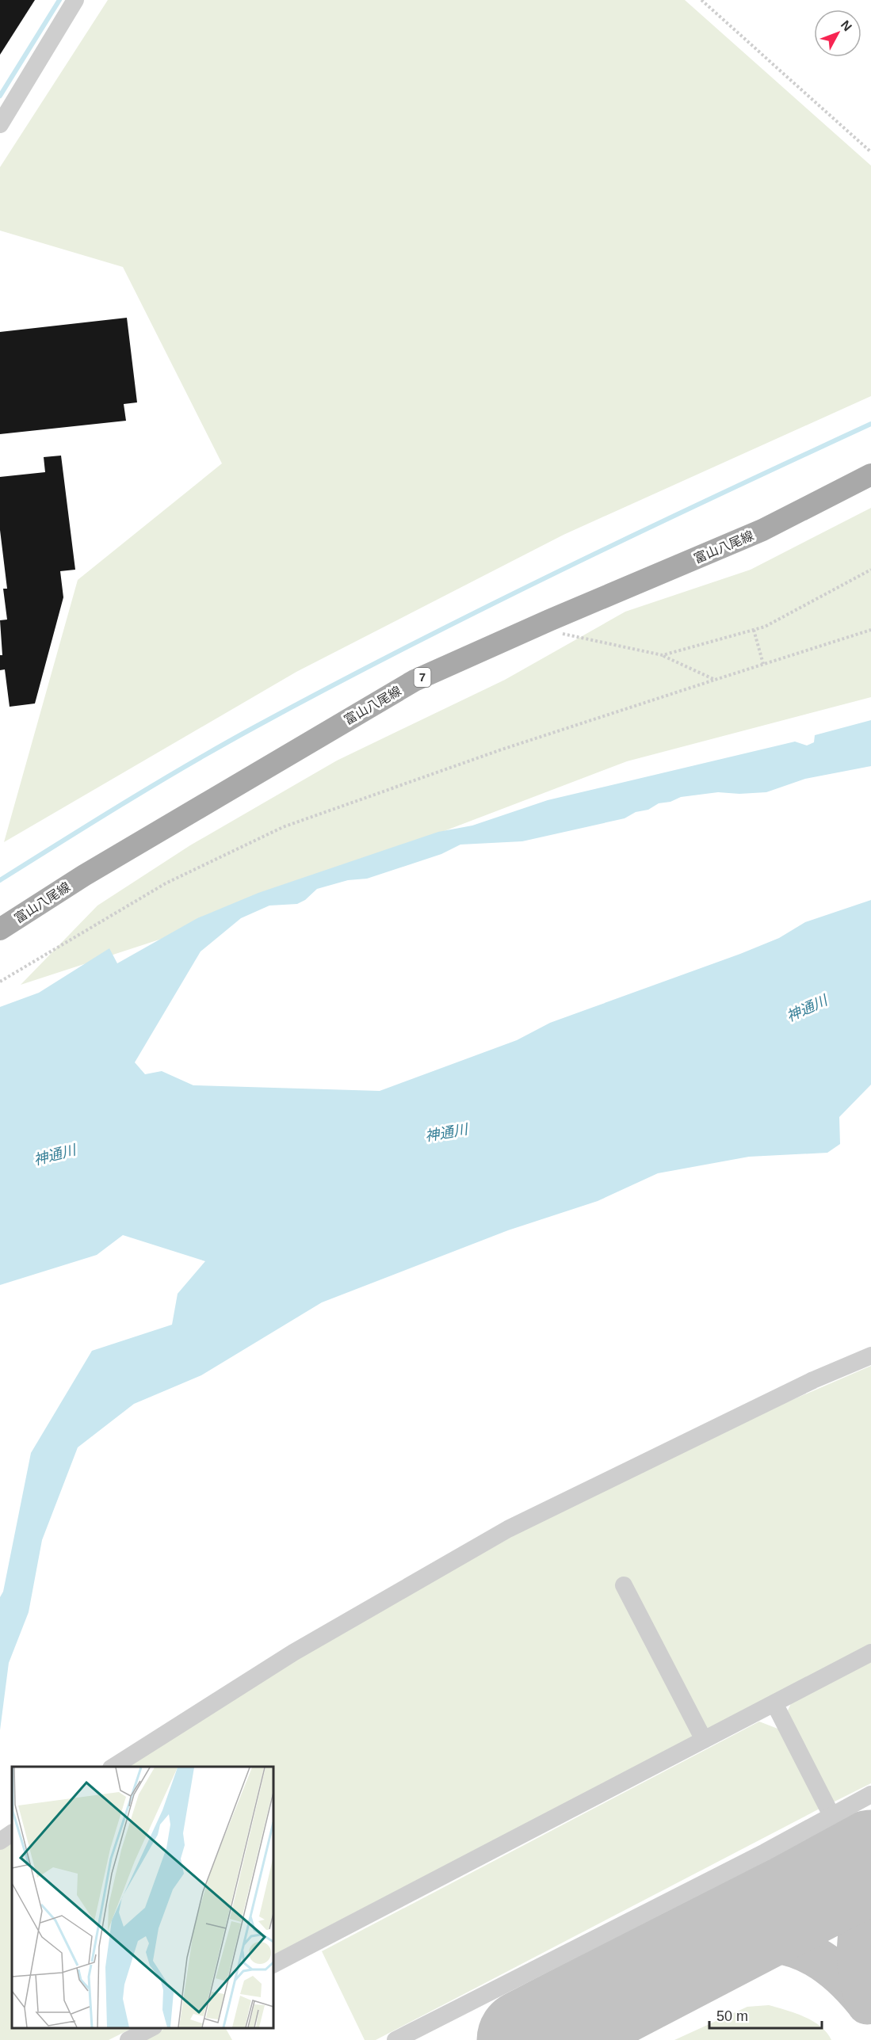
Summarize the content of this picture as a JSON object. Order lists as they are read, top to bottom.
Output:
{
  "streets": {
    "main road": ["富山八尾線", "7"]
  },
  "water": ["神通川"],
  "scale_bar": "50 m",
  "north": "top right"
}
